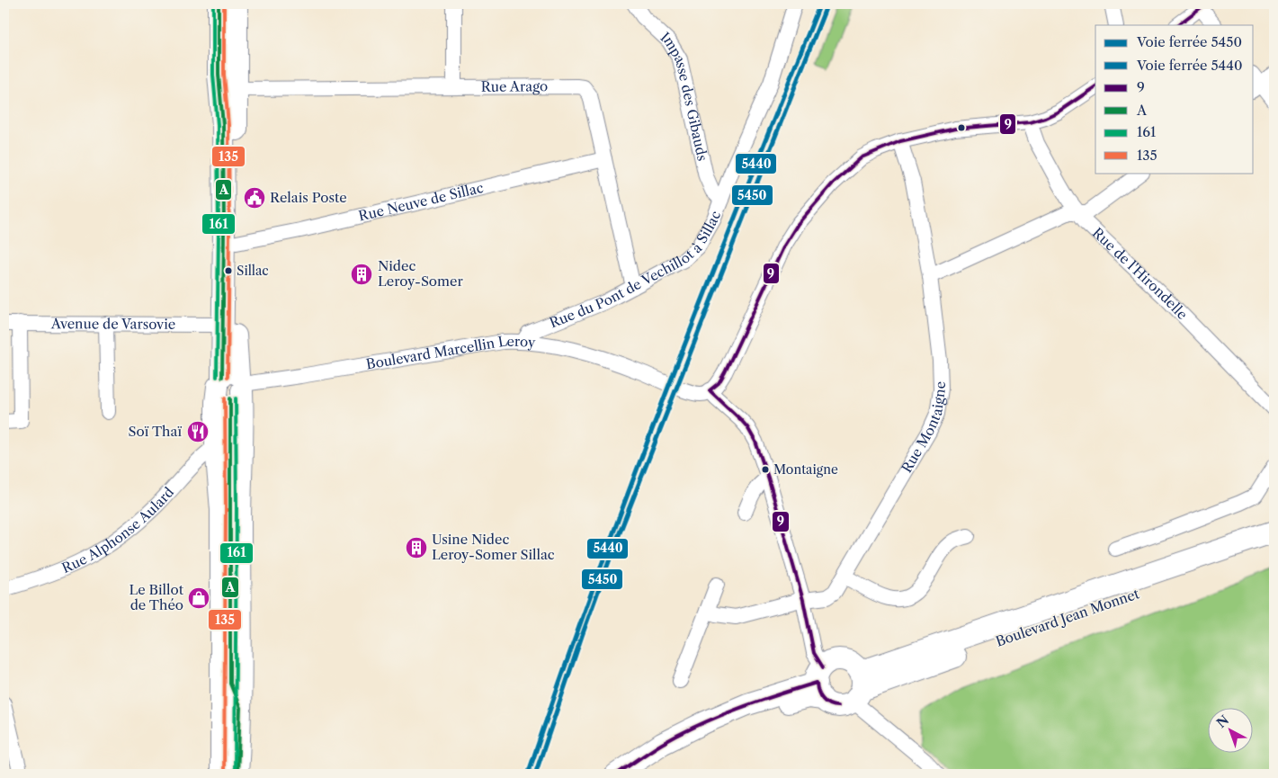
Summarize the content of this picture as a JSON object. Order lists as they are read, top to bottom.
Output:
{
  "streets": {
    "main road": ["Boulevard Jean Monnet"],
    "street": [
      "Rue Arago",
      "Impasse des Gibauds",
      "Rue Neuve de Sillac",
      "Rue du Pont de Vechillot à Sillac",
      "Rue de l'Hirondelle",
      "Avenue de Varsovie",
      "Boulevard Marcellin Leroy",
      "Rue Montaigne",
      "Rue Alphonse Aulard"
    ]
  },
  "crossings": [
    ["Rue Arago", "Rue Neuve de Sillac"],
    ["Rue Arago", "Rue du Pont de Vechillot à Sillac"],
    ["Impasse des Gibauds", "Rue du Pont de Vechillot à Sillac"],
    ["Rue du Pont de Vechillot à Sillac", "Boulevard Marcellin Leroy"]
  ],
  "places": {
    "public building": ["Relais Poste"],
    "other": ["Sillac", "Montaigne"],
    "building": ["Nidec Leroy-Somer", "Usine Nidec Leroy-Somer Sillac"],
    "restaurant": ["Soï Thaï"],
    "shop": ["Le Billot de Théo"]
  },
  "lines": [
    "rail line 5450",
    "rail line 5440",
    "transit line 9",
    "transit line A",
    "transit line 161",
    "transit line 135"
  ],
  "legend": [
    "Voie ferrée 5450",
    "Voie ferrée 5440",
    "9",
    "A",
    "161",
    "135"
  ],
  "north": "top left"
}
